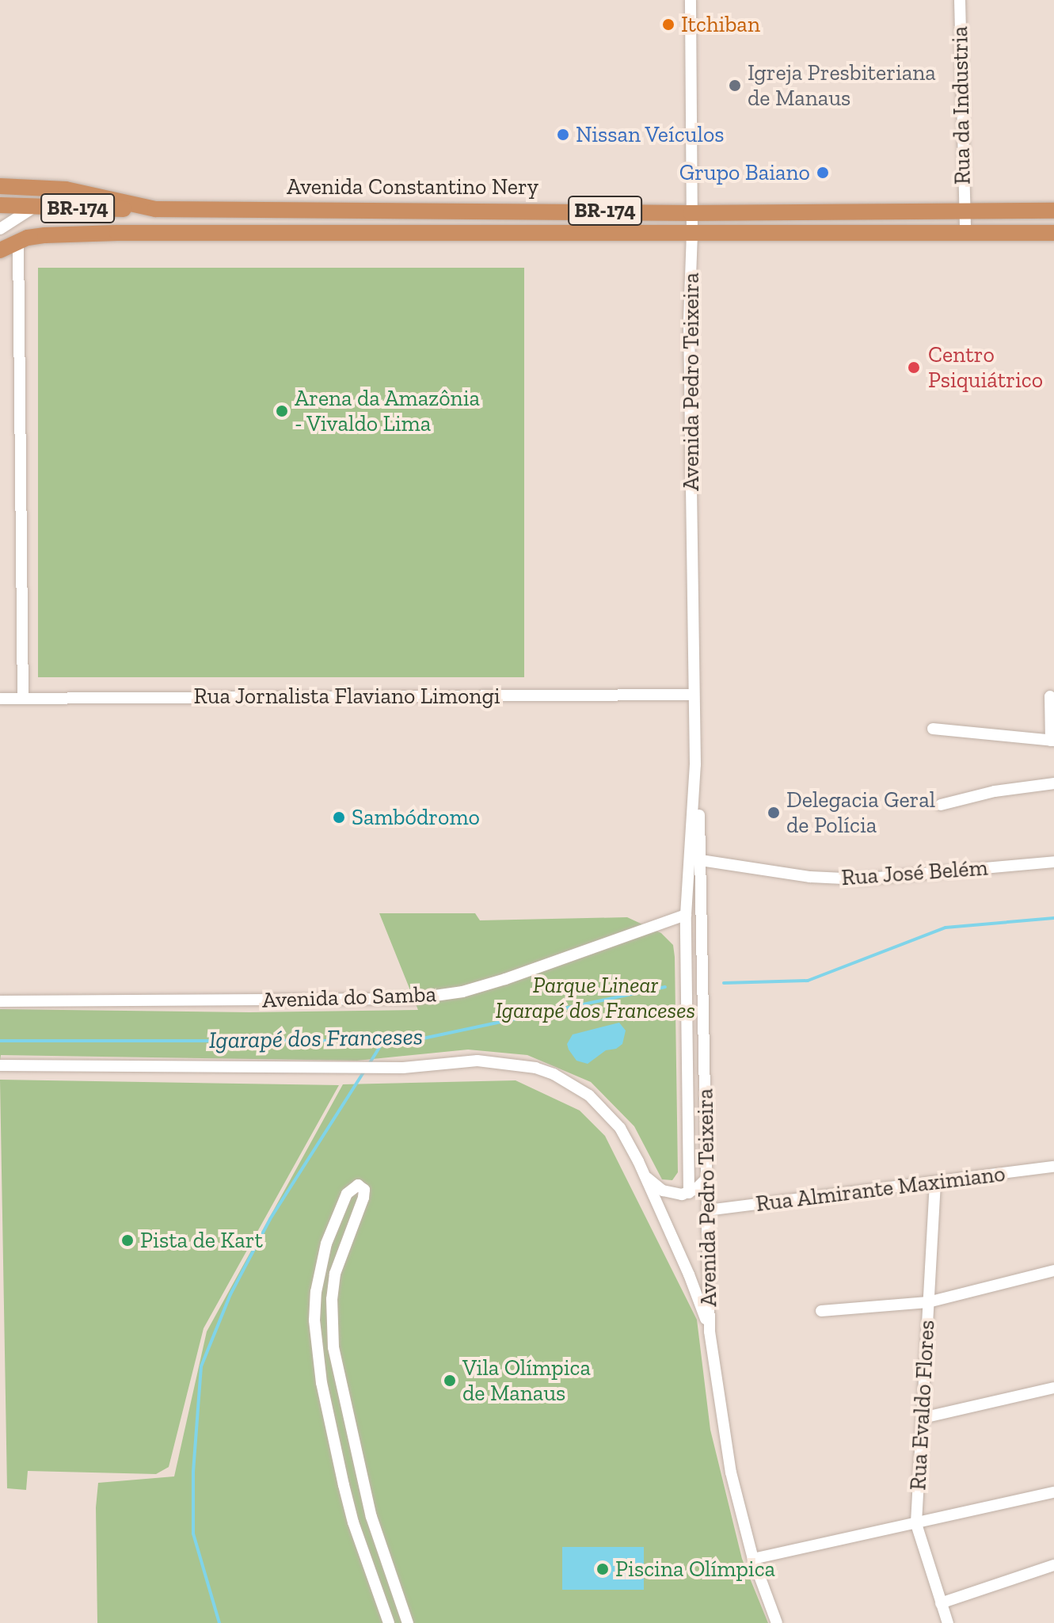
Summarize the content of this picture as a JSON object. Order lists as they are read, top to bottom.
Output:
{
  "streets": {
    "highway": ["Avenida Constantino Nery", "BR-174"],
    "street": [
      "Rua da Industria",
      "Avenida Pedro Teixeira",
      "Rua Jornalista Flaviano Limongi",
      "Rua José Belém",
      "Avenida do Samba",
      "Rua Almirante Maximiano",
      "Rua Evaldo Flores"
    ]
  },
  "crossings": [
    ["Rua da Industria", "Avenida Constantino Nery"],
    ["Avenida Constantino Nery", "BR-174"],
    ["Avenida Constantino Nery", "Avenida Pedro Teixeira"],
    ["Avenida Pedro Teixeira", "Rua Jornalista Flaviano Limongi"],
    ["Avenida Pedro Teixeira", "Rua José Belém"],
    ["Avenida Pedro Teixeira", "Avenida do Samba"],
    ["Avenida Pedro Teixeira", "Rua Almirante Maximiano"],
    ["Rua Almirante Maximiano", "Rua Evaldo Flores"]
  ],
  "water": ["Igarapé dos Franceses"],
  "parks": ["Parque Linear Igarapé dos Franceses"],
  "places": [
    "Itchiban",
    "Igreja Presbiteriana de Manaus",
    "Nissan Veículos",
    "Grupo Baiano",
    "Centro Psiquiátrico",
    "Arena da Amazônia - Vivaldo Lima",
    "Delegacia Geral de Polícia",
    "Sambódromo",
    "Pista de Kart",
    "Vila Olímpica de Manaus",
    "Piscina Olímpica"
  ]
}
